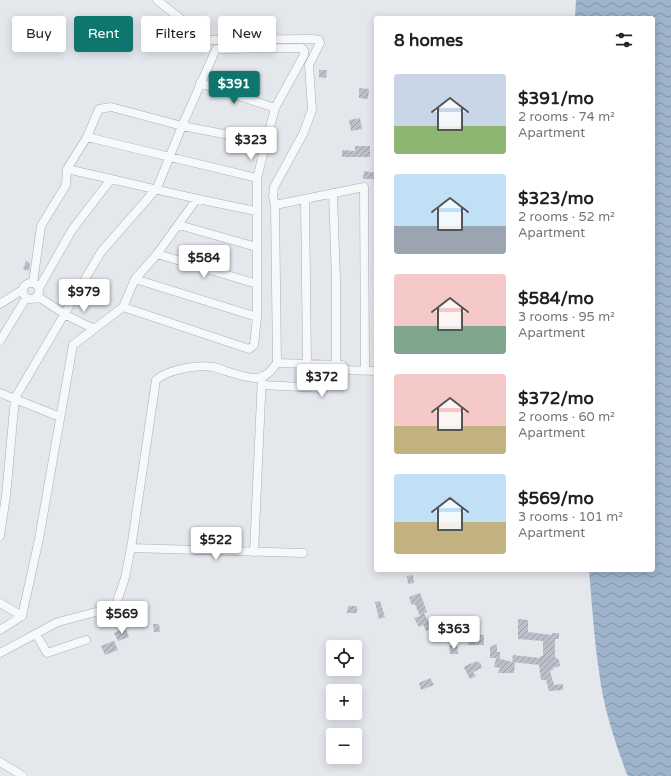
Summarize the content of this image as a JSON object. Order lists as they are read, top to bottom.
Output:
{
  "page": {
    "chip": [
      "Buy",
      "Rent",
      "Filters",
      "New"
    ],
    "heading": "8 homes",
    "list": [
      {
        "name": "$391/mo",
        "note": "2 rooms · 74 m² · Apartment"
      },
      {
        "name": "$323/mo",
        "note": "2 rooms · 52 m² · Apartment"
      },
      {
        "name": "$584/mo",
        "note": "3 rooms · 95 m² · Apartment"
      },
      {
        "name": "$372/mo",
        "note": "2 rooms · 60 m² · Apartment"
      },
      {
        "name": "$569/mo",
        "note": "3 rooms · 101 m² · Apartment"
      }
    ],
    "price": [
      "$391",
      "$323",
      "$584",
      "$979",
      "$372",
      "$522",
      "$569",
      "$363"
    ],
    "map_buttons": ["+", "−"]
  }
}
